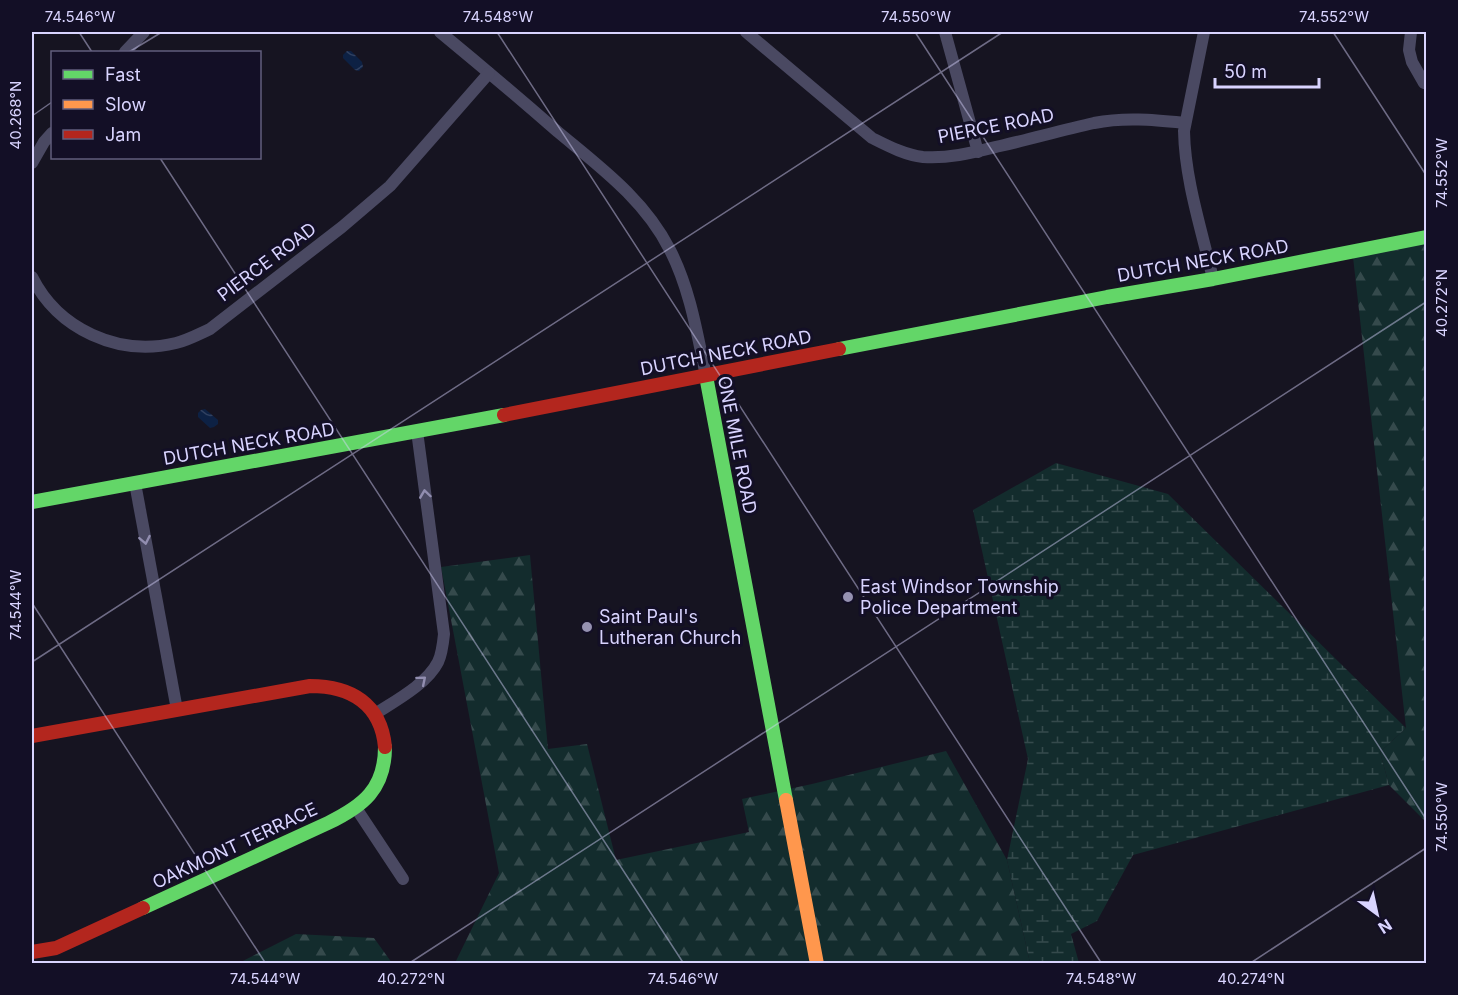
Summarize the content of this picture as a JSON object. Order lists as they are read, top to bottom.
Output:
{
  "streets": {
    "street": [
      "PIERCE ROAD",
      "DUTCH NECK ROAD",
      "ONE MILE ROAD",
      "OAKMONT TERRACE"
    ]
  },
  "crossings": [
    ["PIERCE ROAD", "ONE MILE ROAD"],
    ["DUTCH NECK ROAD", "ONE MILE ROAD"]
  ],
  "places": ["East Windsor Township Police Department", "Saint Paul's Lutheran Church"],
  "legend": ["Fast", "Slow", "Jam"],
  "scale_bar": "50 m",
  "north": "bottom right",
  "coordinates": [
    "74.546°W",
    "74.548°W",
    "74.550°W",
    "74.552°W",
    "40.268°N",
    "40.272°N",
    "74.544°W",
    "40.274°N"
  ]
}
